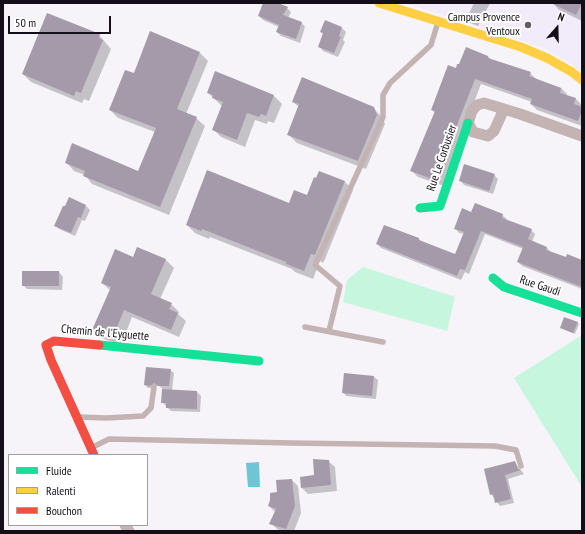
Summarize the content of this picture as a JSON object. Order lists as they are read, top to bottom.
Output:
{
  "streets": {
    "street": ["Rue Le Corbusier", "Rue Gaudi", "Chemin de l'Eyguette"]
  },
  "places": ["Campus Provence Ventoux"],
  "legend": ["Fluide", "Ralenti", "Bouchon"],
  "scale_bar": "50 m",
  "north": "top"
}
